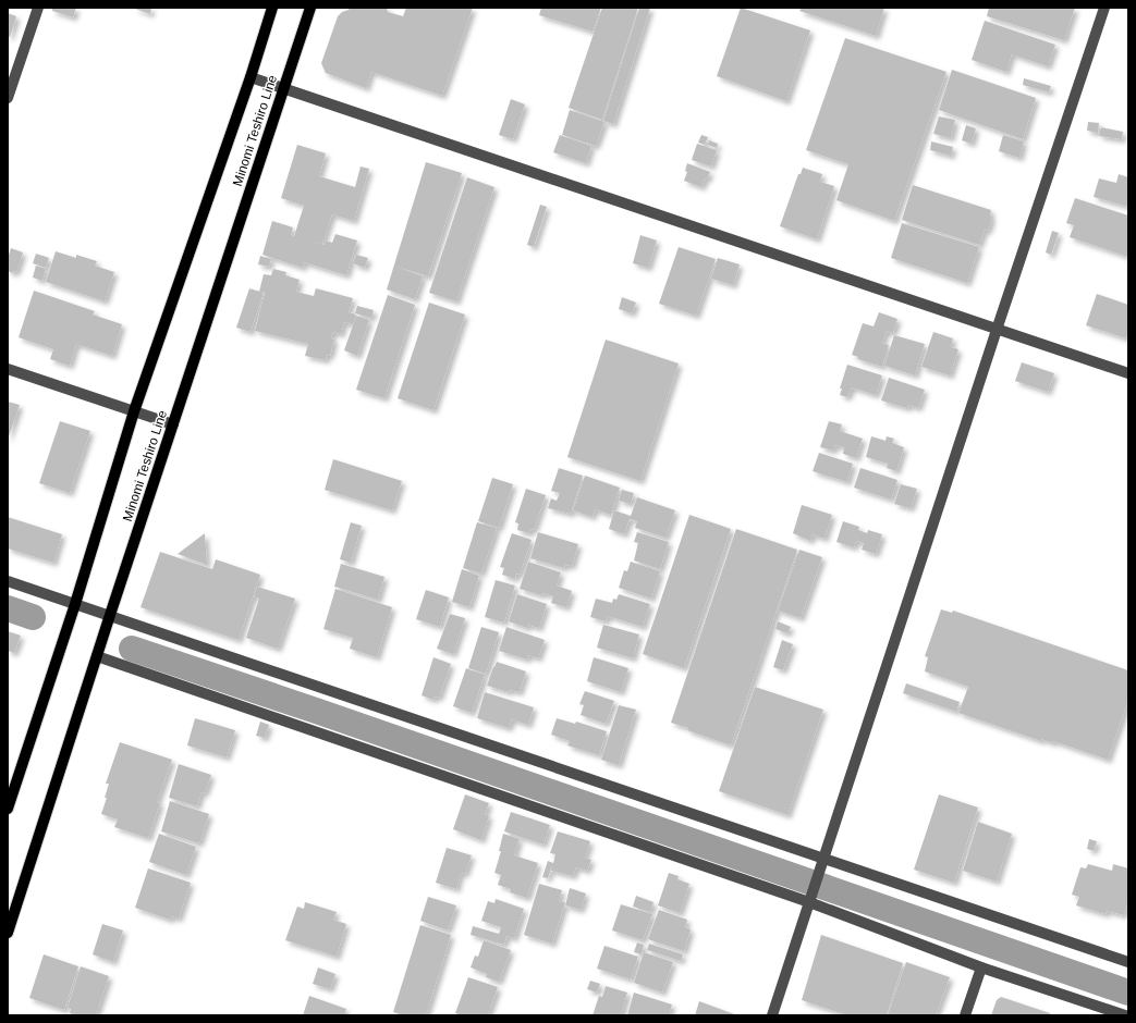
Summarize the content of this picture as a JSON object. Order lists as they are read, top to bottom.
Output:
{
  "streets": {
    "main road": ["Minomi Teshiro Line"]
  }
}
